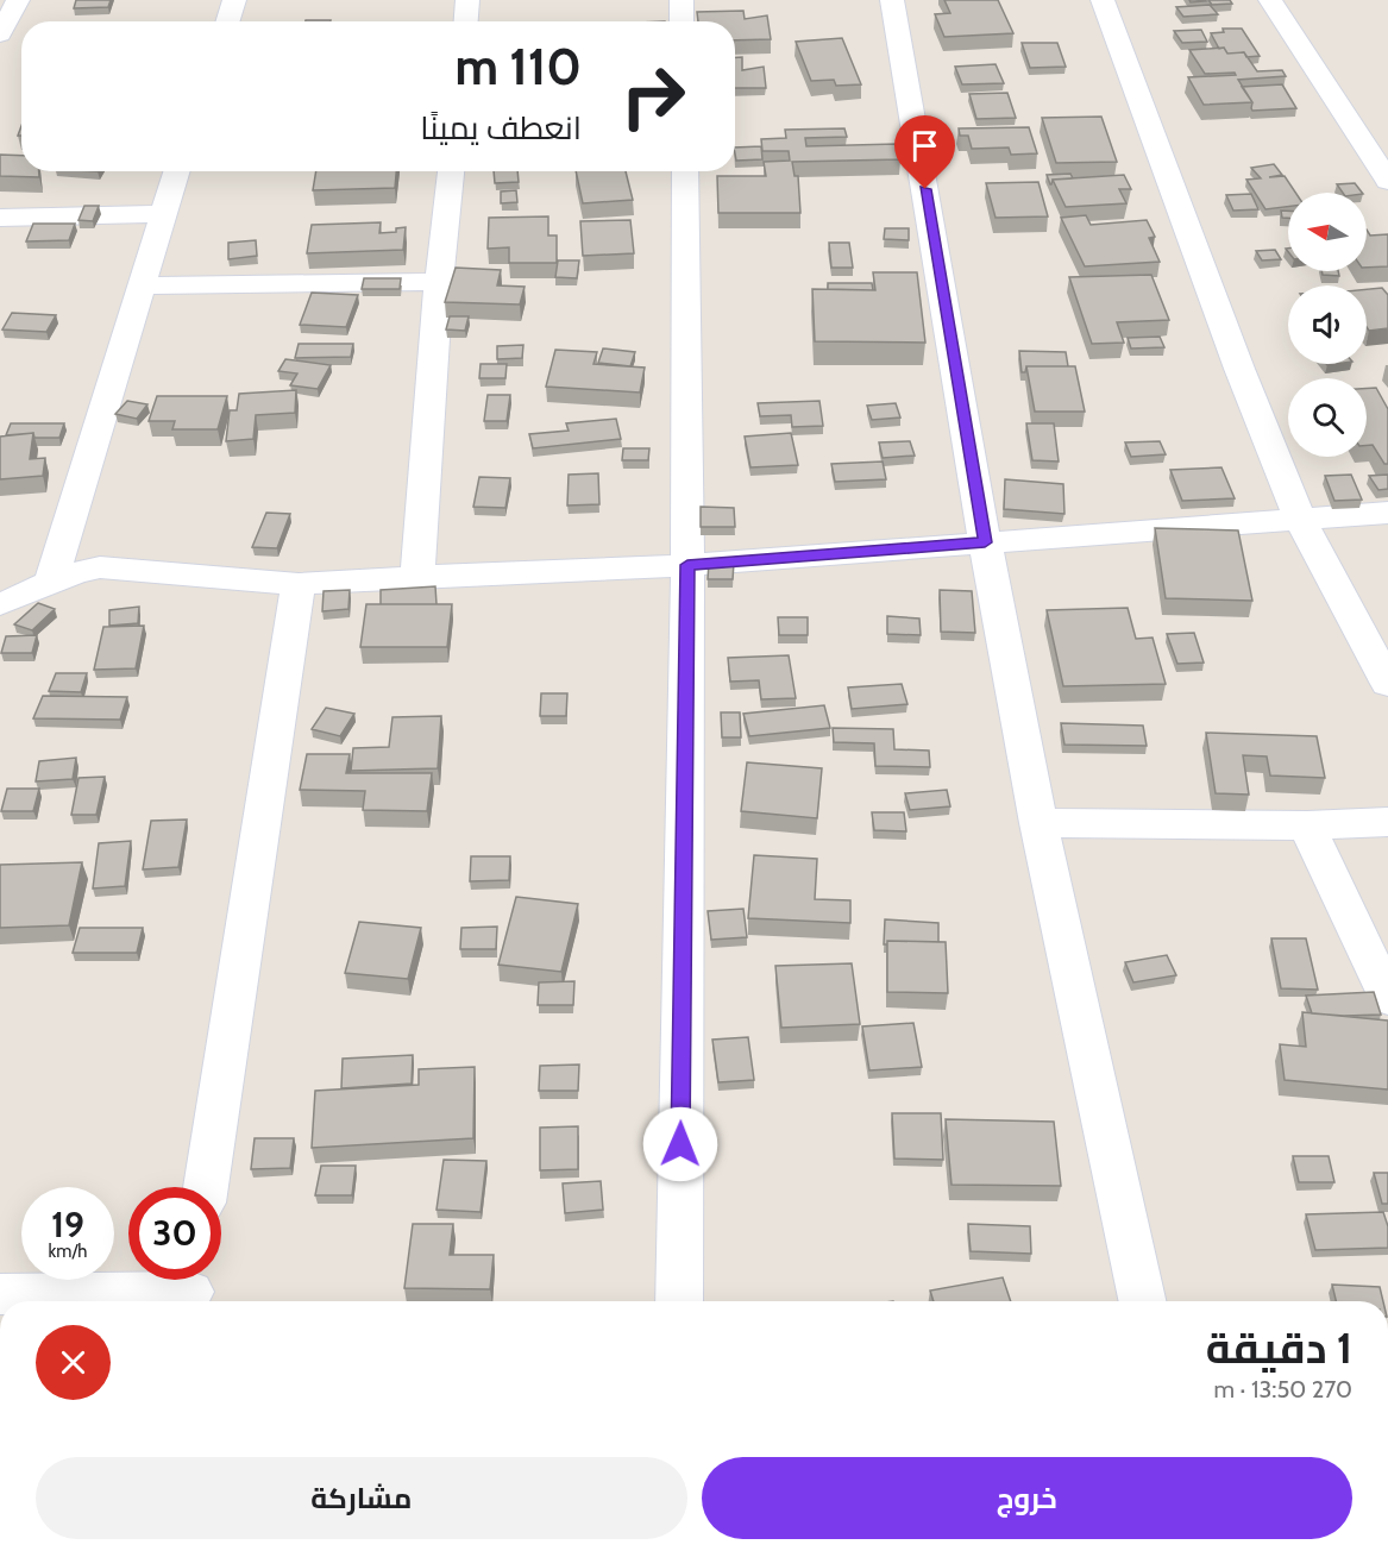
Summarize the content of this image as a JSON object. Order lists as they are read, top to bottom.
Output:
{
  "north": "left",
  "page": {
    "turn": ["110 m", "انعطف يمينًا"],
    "speed": "19 km/h",
    "limit": "30",
    "heading": ["1 دقيقة", "270 m · 13:50"],
    "buttons": ["خروج", "مشاركة"]
  }
}
